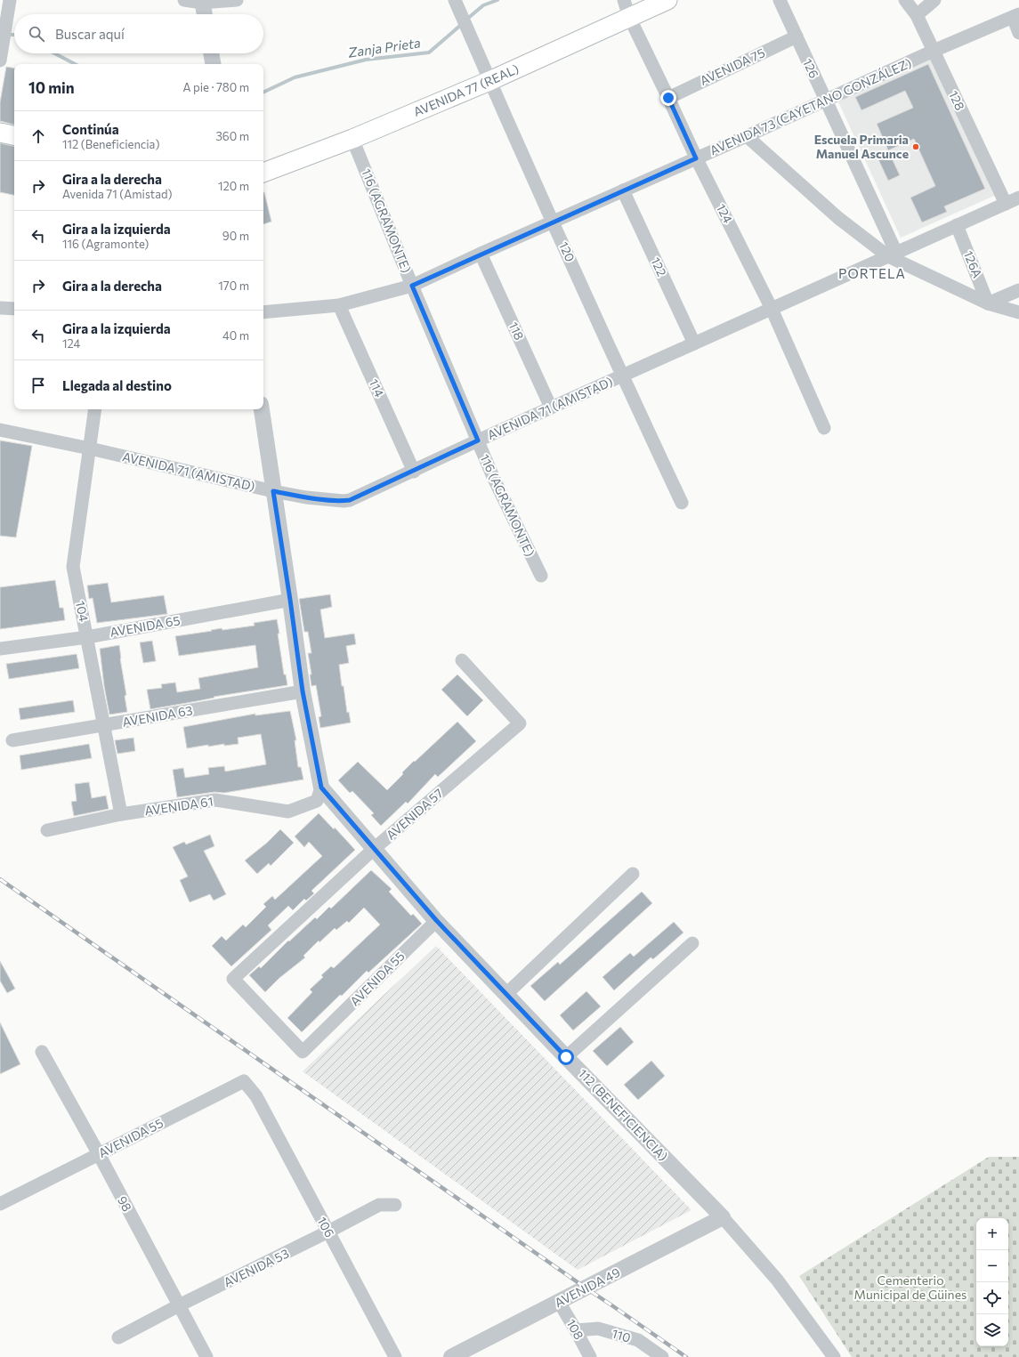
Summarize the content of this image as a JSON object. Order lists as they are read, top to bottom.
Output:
{
  "streets": {
    "main road": ["AVENIDA 77 (REAL)"],
    "street": [
      "AVENIDA 75",
      "126",
      "128",
      "AVENIDA 73 (CAYETANO GONZÁLEZ)",
      "124",
      "116 (AGRAMONTE)",
      "120",
      "126A",
      "122",
      "118",
      "114",
      "AVENIDA 71 (AMISTAD)",
      "104",
      "AVENIDA 65",
      "AVENIDA 63",
      "AVENIDA 61",
      "AVENIDA 57",
      "AVENIDA 55",
      "112 (BENEFICIENCIA)",
      "98",
      "106",
      "AVENIDA 53",
      "AVENIDA 49",
      "108",
      "110"
    ]
  },
  "crossings": [
    ["AVENIDA 75", "126"],
    ["AVENIDA 75", "124"],
    ["126", "AVENIDA 73 (CAYETANO GONZÁLEZ)"],
    ["126", "AVENIDA 71 (AMISTAD)"],
    ["AVENIDA 77 (REAL)", "124"],
    ["AVENIDA 77 (REAL)", "116 (AGRAMONTE)"],
    ["AVENIDA 77 (REAL)", "120"],
    ["128", "AVENIDA 73 (CAYETANO GONZÁLEZ)"],
    ["128", "AVENIDA 71 (AMISTAD)"],
    ["AVENIDA 73 (CAYETANO GONZÁLEZ)", "124"],
    ["AVENIDA 73 (CAYETANO GONZÁLEZ)", "116 (AGRAMONTE)"],
    ["AVENIDA 73 (CAYETANO GONZÁLEZ)", "120"],
    ["AVENIDA 73 (CAYETANO GONZÁLEZ)", "122"],
    ["AVENIDA 73 (CAYETANO GONZÁLEZ)", "118"],
    ["AVENIDA 73 (CAYETANO GONZÁLEZ)", "114"],
    ["124", "AVENIDA 71 (AMISTAD)"],
    ["116 (AGRAMONTE)", "AVENIDA 71 (AMISTAD)"],
    ["120", "AVENIDA 71 (AMISTAD)"],
    ["126A", "AVENIDA 71 (AMISTAD)"],
    ["122", "AVENIDA 71 (AMISTAD)"],
    ["118", "AVENIDA 71 (AMISTAD)"],
    ["114", "AVENIDA 71 (AMISTAD)"],
    ["AVENIDA 71 (AMISTAD)", "104"],
    ["AVENIDA 71 (AMISTAD)", "112 (BENEFICIENCIA)"],
    ["104", "AVENIDA 65"],
    ["104", "AVENIDA 63"],
    ["104", "AVENIDA 61"],
    ["AVENIDA 65", "112 (BENEFICIENCIA)"],
    ["AVENIDA 63", "112 (BENEFICIENCIA)"],
    ["AVENIDA 61", "112 (BENEFICIENCIA)"],
    ["AVENIDA 57", "AVENIDA 55"],
    ["AVENIDA 57", "112 (BENEFICIENCIA)"],
    ["AVENIDA 55", "112 (BENEFICIENCIA)"],
    ["AVENIDA 55", "98"],
    ["AVENIDA 55", "106"],
    ["112 (BENEFICIENCIA)", "AVENIDA 49"],
    ["98", "AVENIDA 53"],
    ["106", "AVENIDA 53"],
    ["AVENIDA 49", "108"],
    ["108", "110"]
  ],
  "districts": ["PORTELA"],
  "water": ["Zanja Prieta"],
  "parks": ["Cementerio Municipal de Güines"],
  "places": ["Escuela Primaria Manuel Ascunce"],
  "page": {
    "search": "Buscar aquí",
    "heading": ["10 min", "A pie · 780 m"],
    "list": [
      ["Continúa", "112 (Beneficiencia)", "360 m"],
      ["Gira a la derecha", "Avenida 71 (Amistad)", "120 m"],
      ["Gira a la izquierda", "116 (Agramonte)", "90 m"],
      ["Gira a la derecha", "170 m"],
      ["Gira a la izquierda", "124", "40 m"],
      "Llegada al destino"
    ],
    "map_buttons": ["+", "−"]
  }
}
